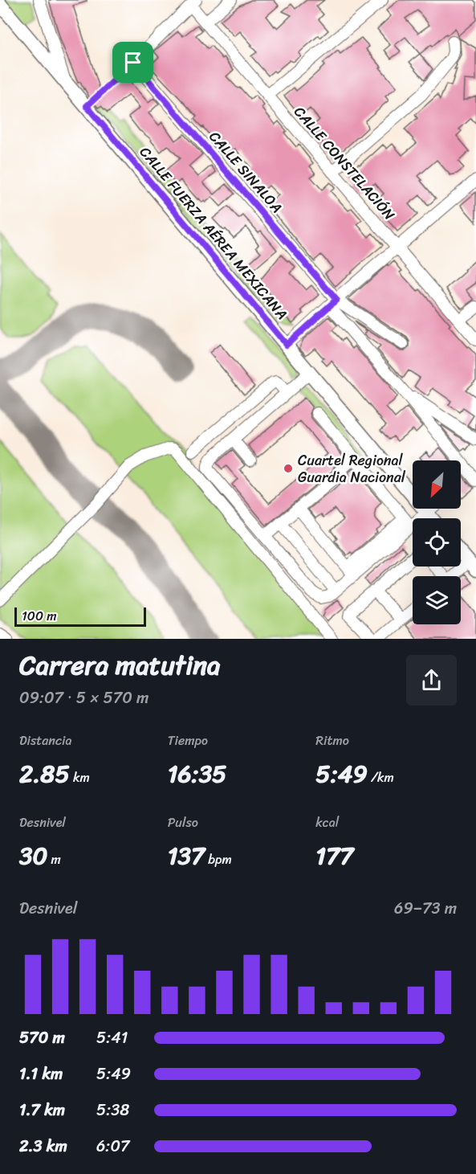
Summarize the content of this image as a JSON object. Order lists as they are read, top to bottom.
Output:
{
  "streets": {
    "main road": ["CALLE FUERZA AÉREA MEXICANA"],
    "street": ["CALLE CONSTELACIÓN", "CALLE SINALOA"]
  },
  "places": ["Cuartel Regional Guardia Nacional"],
  "scale_bar": "100 m",
  "north": "bottom left",
  "page": {
    "scale": "100 m",
    "heading": ["Carrera matutina", "09:07 · 5 × 570 m"],
    "stats": [
      ["Distancia", "2.85 km"],
      ["Tiempo", "16:35"],
      ["Ritmo", "5:49 /km"],
      ["Desnivel", "30 m"],
      ["Pulso", "137 bpm"],
      ["kcal", "177"]
    ],
    "chart": ["Desnivel", "69–73 m"],
    "list": [
      {
        "name": "570 m",
        "note": "5:41"
      },
      {
        "name": "1.1 km",
        "note": "5:49"
      },
      {
        "name": "1.7 km",
        "note": "5:38"
      },
      {
        "name": "2.3 km",
        "note": "6:07"
      }
    ]
  }
}
